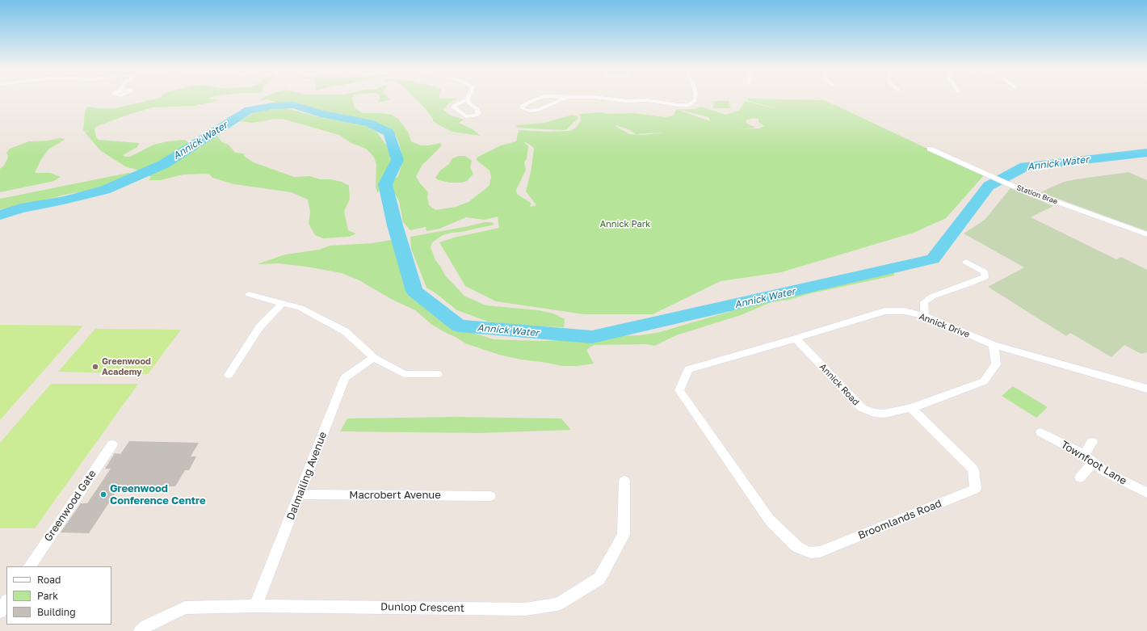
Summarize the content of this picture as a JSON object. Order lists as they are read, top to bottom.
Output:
{
  "streets": {
    "street": [
      "Station Brae",
      "Annick Drive",
      "Annick Road",
      "Townfoot Lane",
      "Dalmailing Avenue",
      "Macrobert Avenue",
      "Greenwood Gate",
      "Broomlands Road",
      "Dunlop Crescent"
    ]
  },
  "crossings": [
    ["Annick Drive", "Annick Road"],
    ["Annick Drive", "Broomlands Road"],
    ["Annick Road", "Broomlands Road"],
    ["Dalmailing Avenue", "Macrobert Avenue"],
    ["Dalmailing Avenue", "Dunlop Crescent"]
  ],
  "water": ["Annick Water"],
  "parks": ["Annick Park"],
  "places": ["Greenwood Academy", "Greenwood Conference Centre"],
  "legend": ["Road", "Park", "Building"]
}
